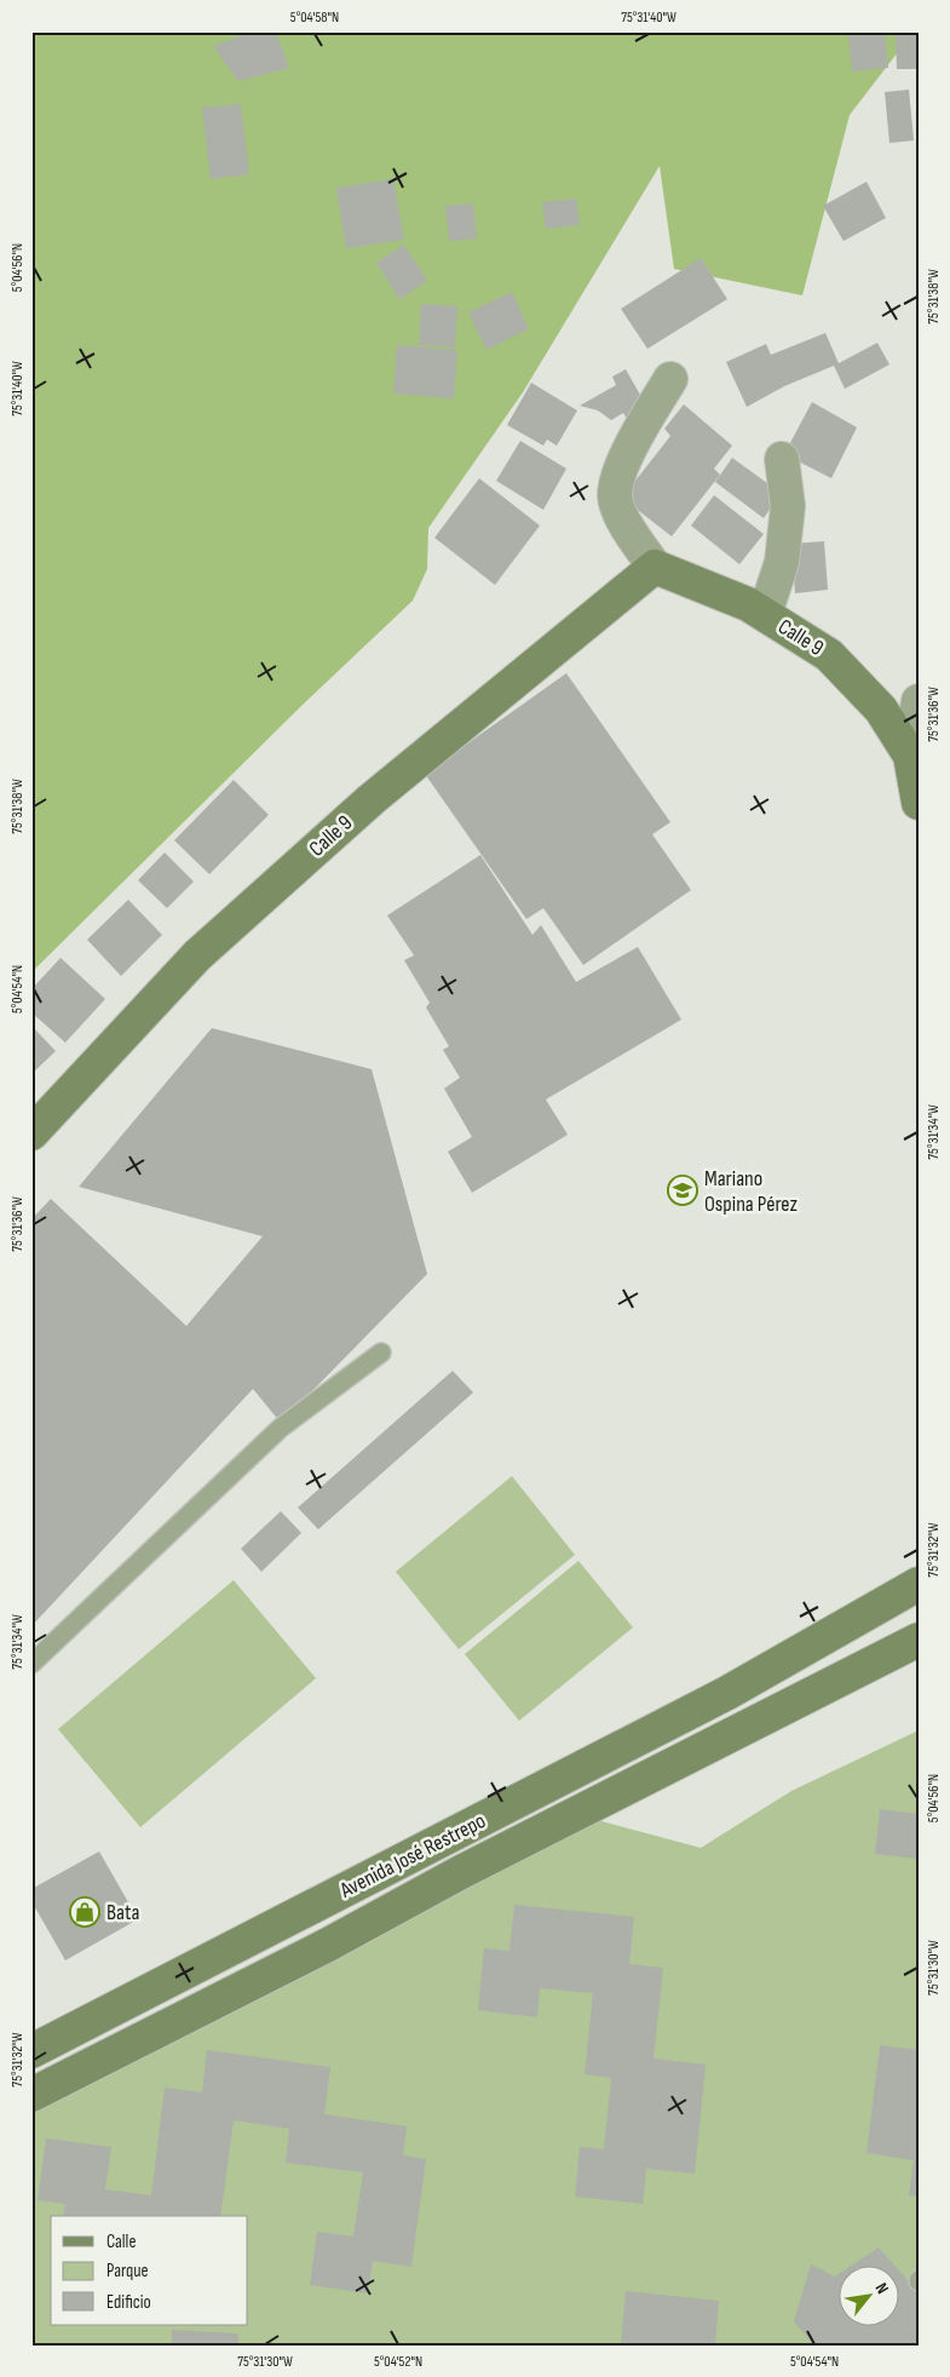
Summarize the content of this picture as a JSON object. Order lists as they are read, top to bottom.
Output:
{
  "streets": {
    "main road": ["Calle 9", "Avenida José Restrepo"]
  },
  "places": {
    "school or university": ["Mariano Ospina Pérez"],
    "shop": ["Bata"]
  },
  "legend": ["Calle", "Parque", "Edificio"],
  "north": "top right",
  "coordinates": [
    "5°04'58\"N",
    "75°31'40\"W",
    "5°04'56\"N",
    "75°31'38\"W",
    "75°31'36\"W",
    "5°04'54\"N",
    "75°31'34\"W",
    "75°31'32\"W",
    "75°31'30\"W",
    "5°04'52\"N"
  ]
}
